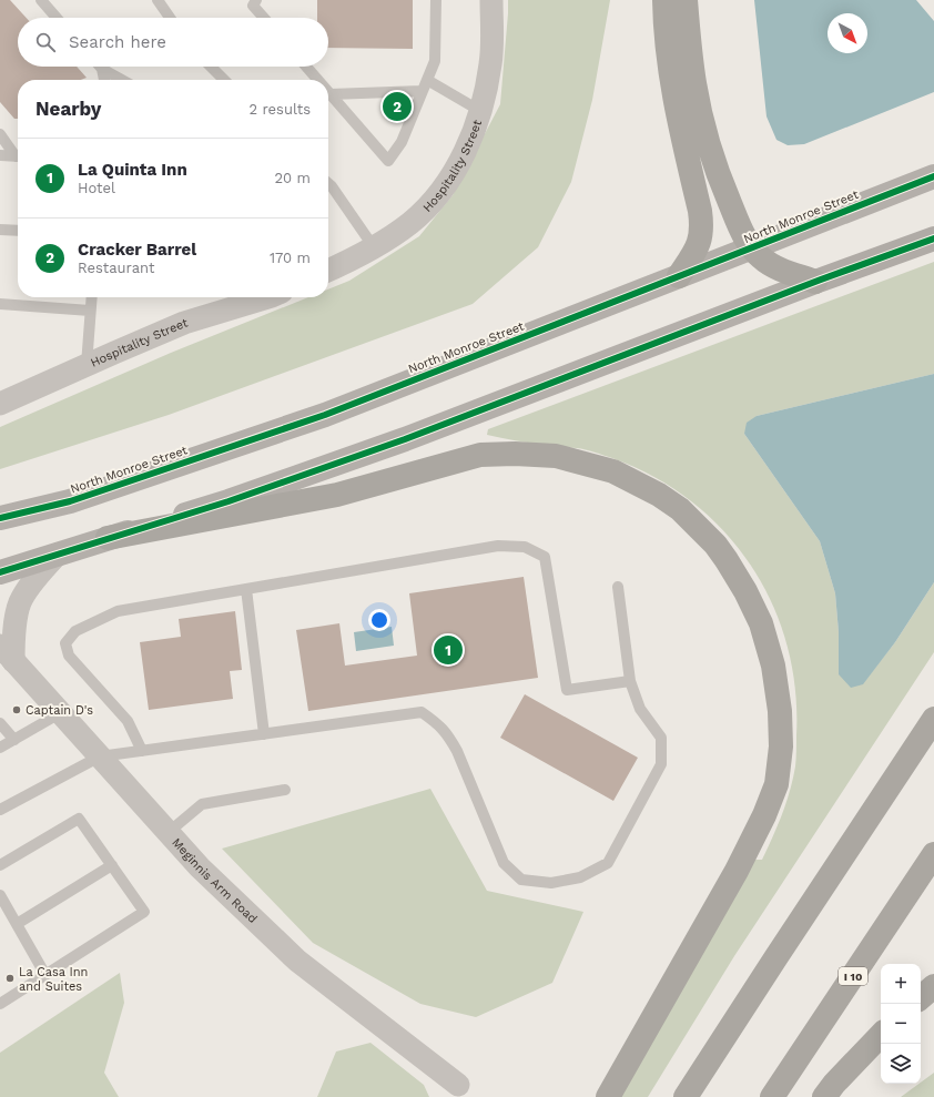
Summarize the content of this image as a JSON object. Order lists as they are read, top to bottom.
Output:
{
  "streets": {
    "highway": ["I 10"],
    "main road": ["North Monroe Street"],
    "street": ["Hospitality Street", "Meginnis Arm Road"]
  },
  "places": ["Captain D's", "La Casa Inn and Suites"],
  "north": "bottom right",
  "page": {
    "search": "Search here",
    "heading": ["Nearby", "2 results"],
    "pins": ["2", "1"],
    "list": [
      {
        "mark": "1",
        "name": "La Quinta Inn",
        "note": "Hotel",
        "value": "20 m"
      },
      {
        "mark": "2",
        "name": "Cracker Barrel",
        "note": "Restaurant",
        "value": "170 m"
      }
    ],
    "map_buttons": ["+", "−"]
  }
}
